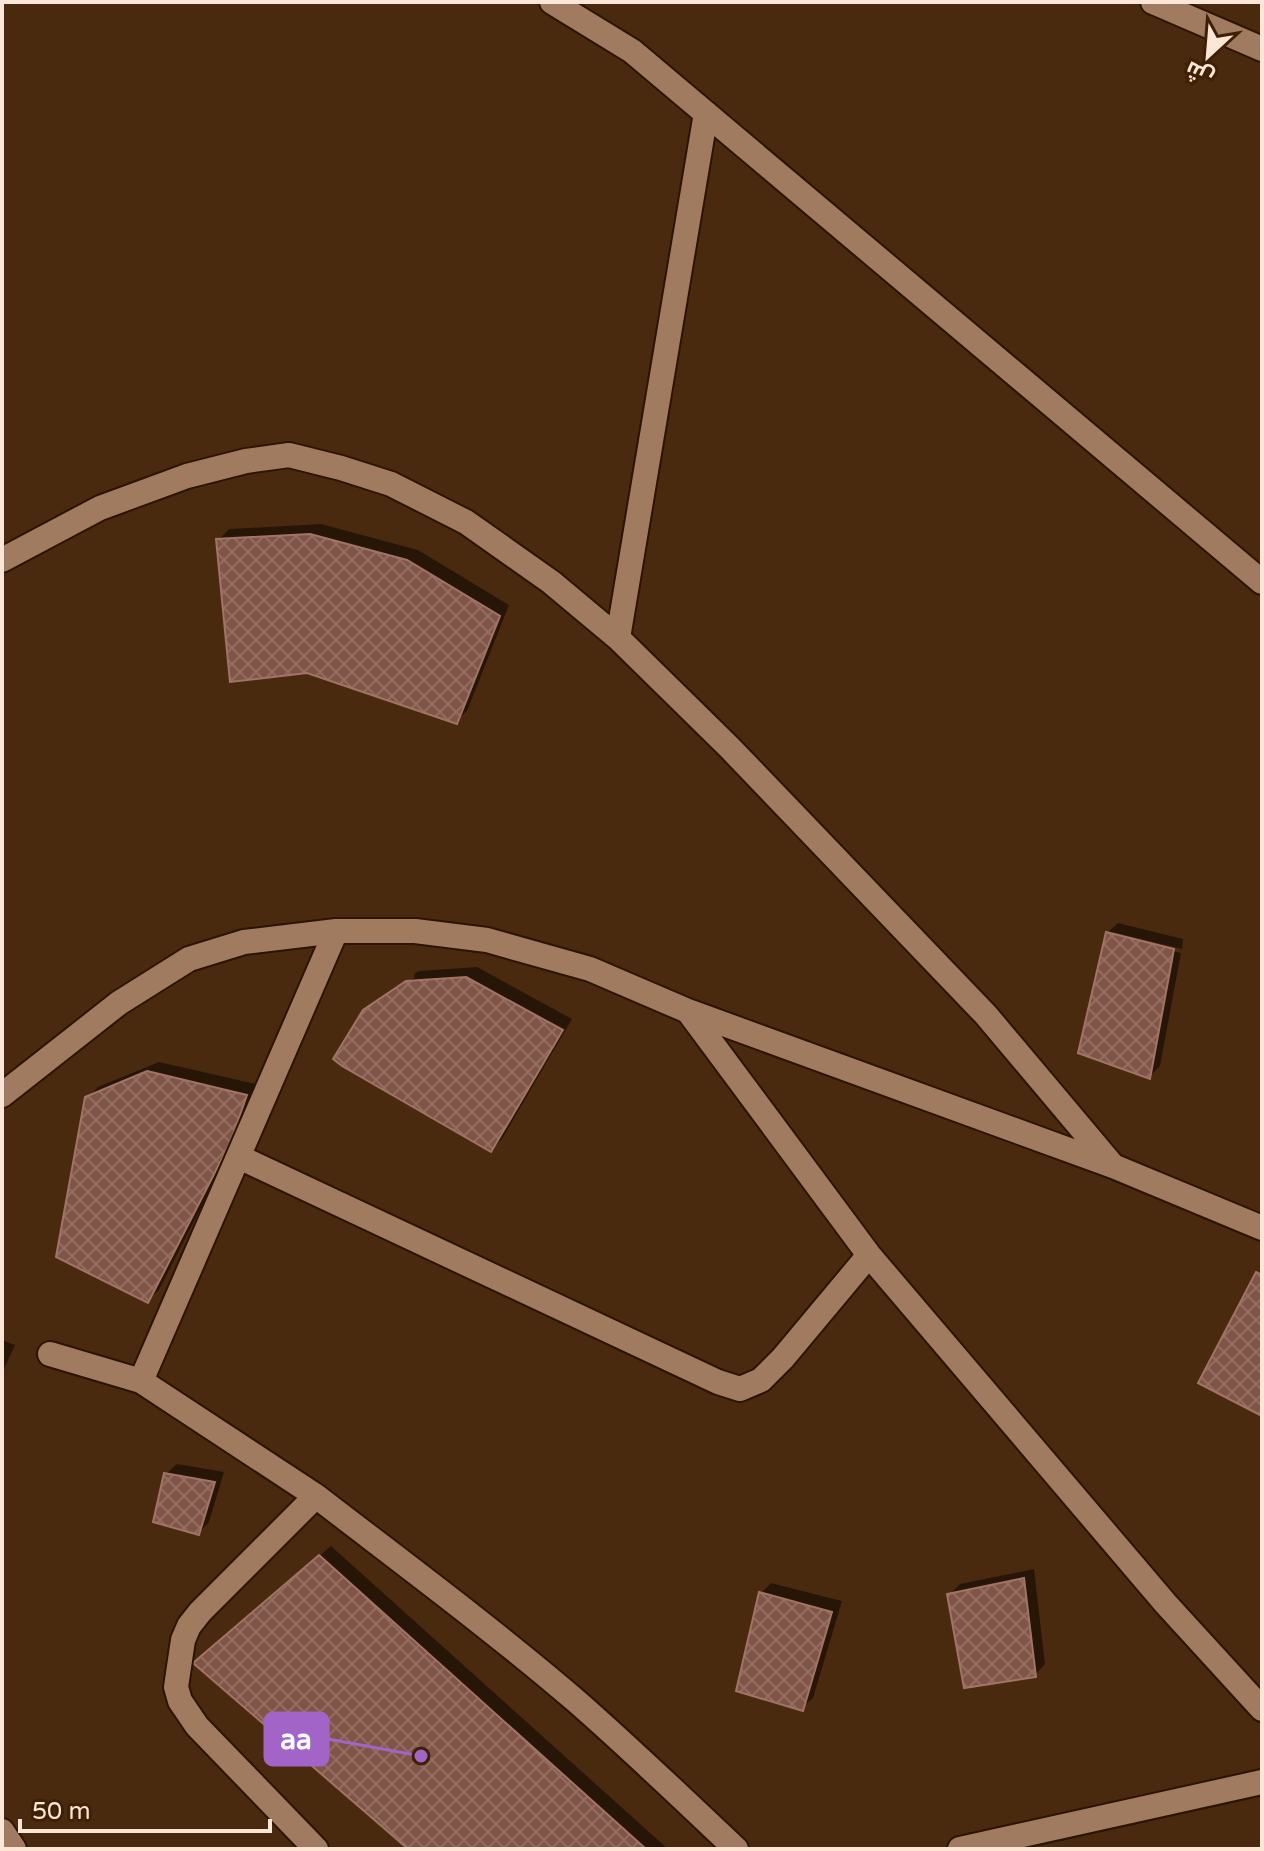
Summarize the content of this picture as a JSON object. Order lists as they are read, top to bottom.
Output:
{
  "places": ["aa"],
  "scale_bar": "50 m",
  "north": "bottom left"
}
